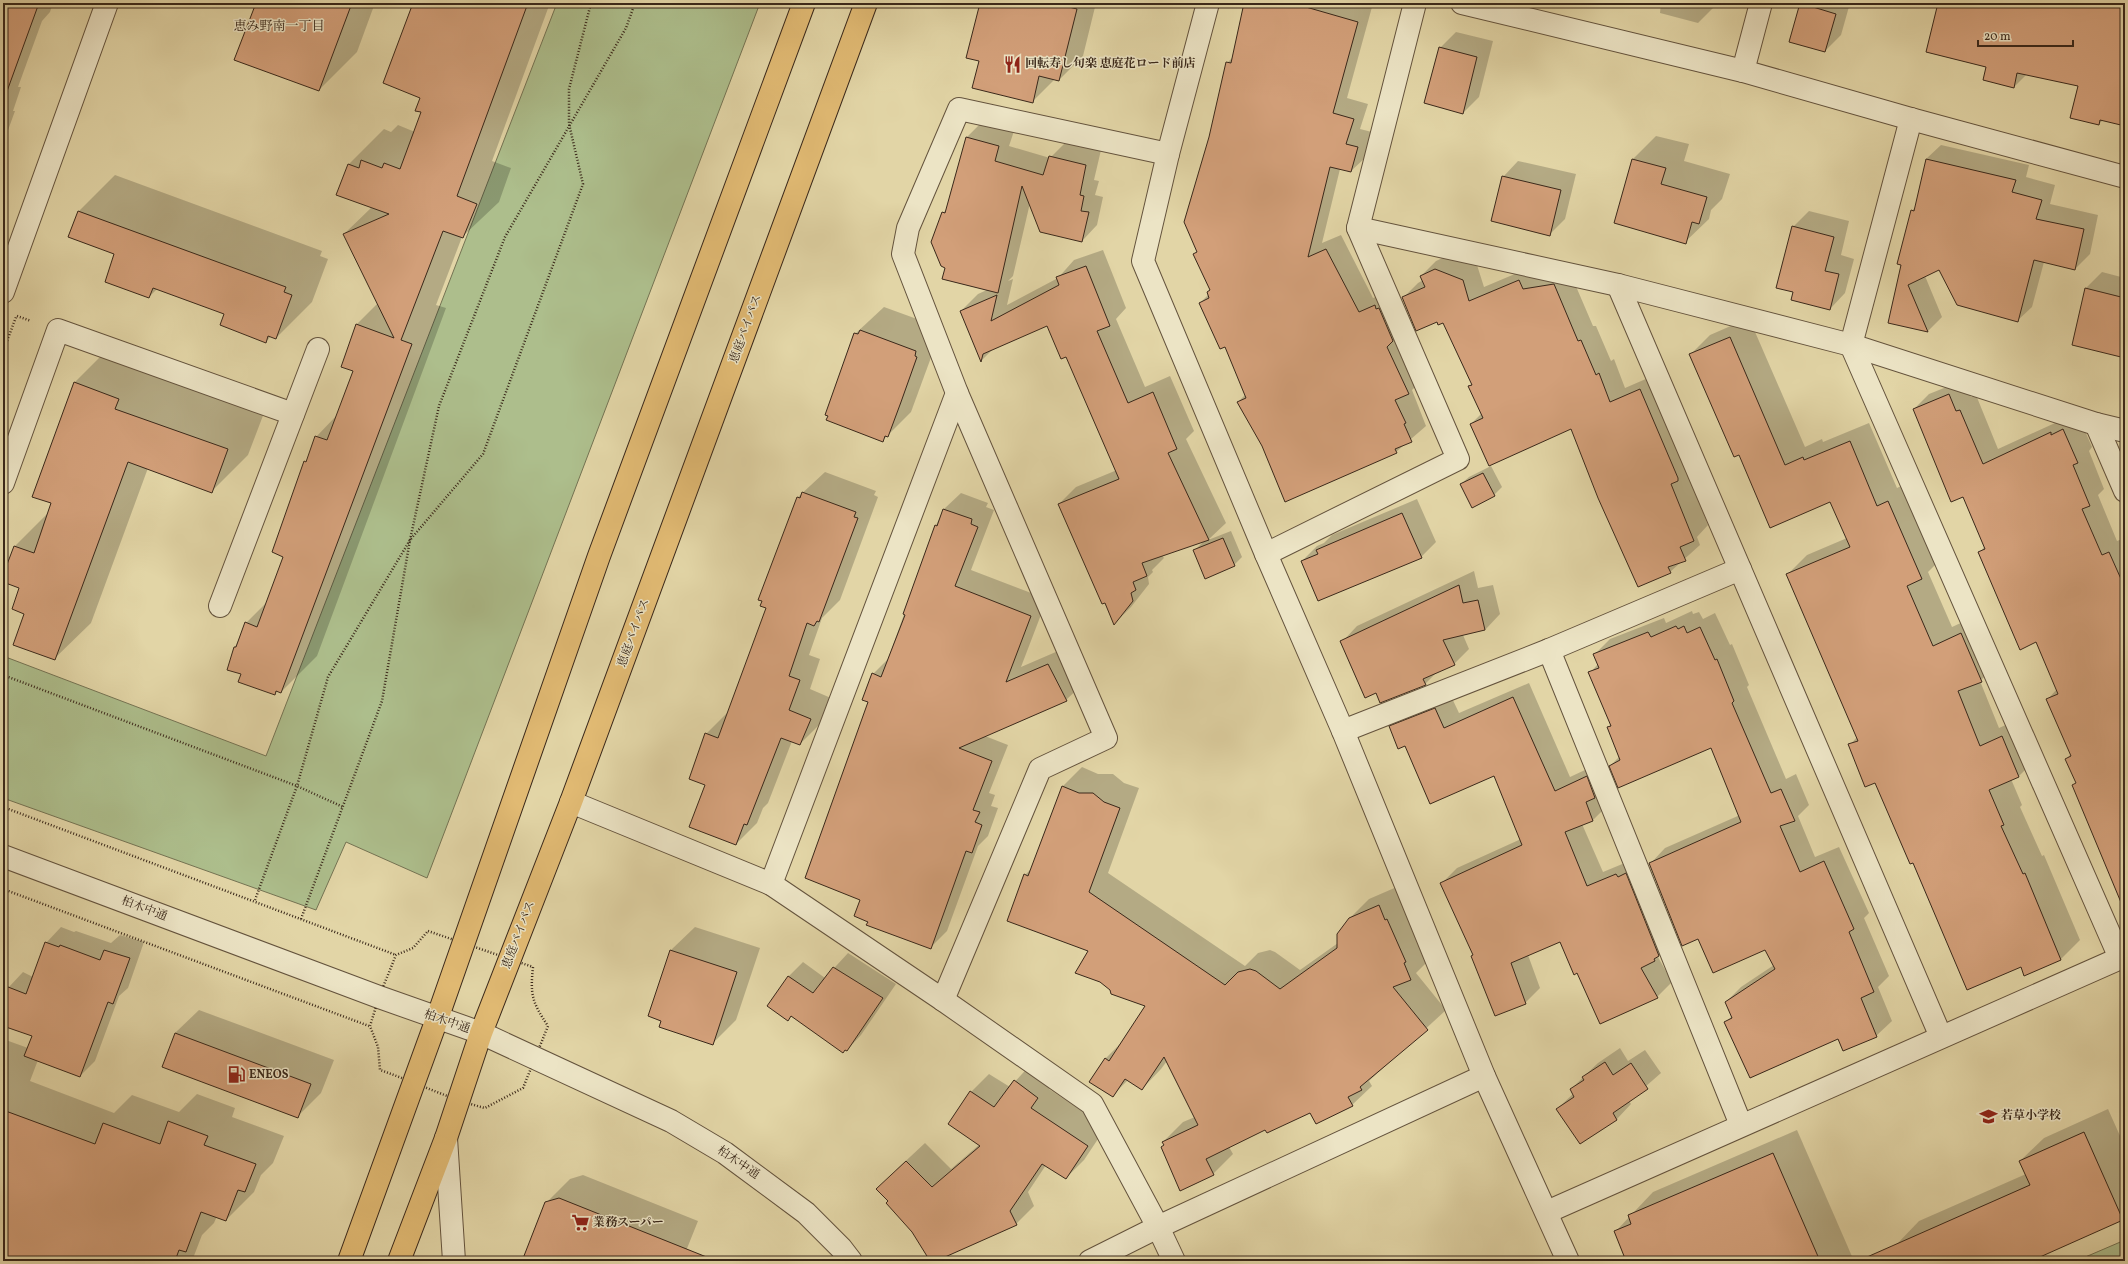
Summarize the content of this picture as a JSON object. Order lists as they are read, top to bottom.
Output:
{
  "streets": {
    "highway": ["恵庭バイパス"],
    "street": ["柏木中通"]
  },
  "crossings": [
    ["恵庭バイパス", "柏木中通"]
  ],
  "districts": ["恵み野南一丁目"],
  "places": {
    "restaurant": ["回転寿し旬楽 恵庭花ロード前店"],
    "fuel station": ["ENEOS"],
    "school or university": ["若草小学校"],
    "supermarket": ["業務スーパー"]
  },
  "scale_bar": "20 m"
}
